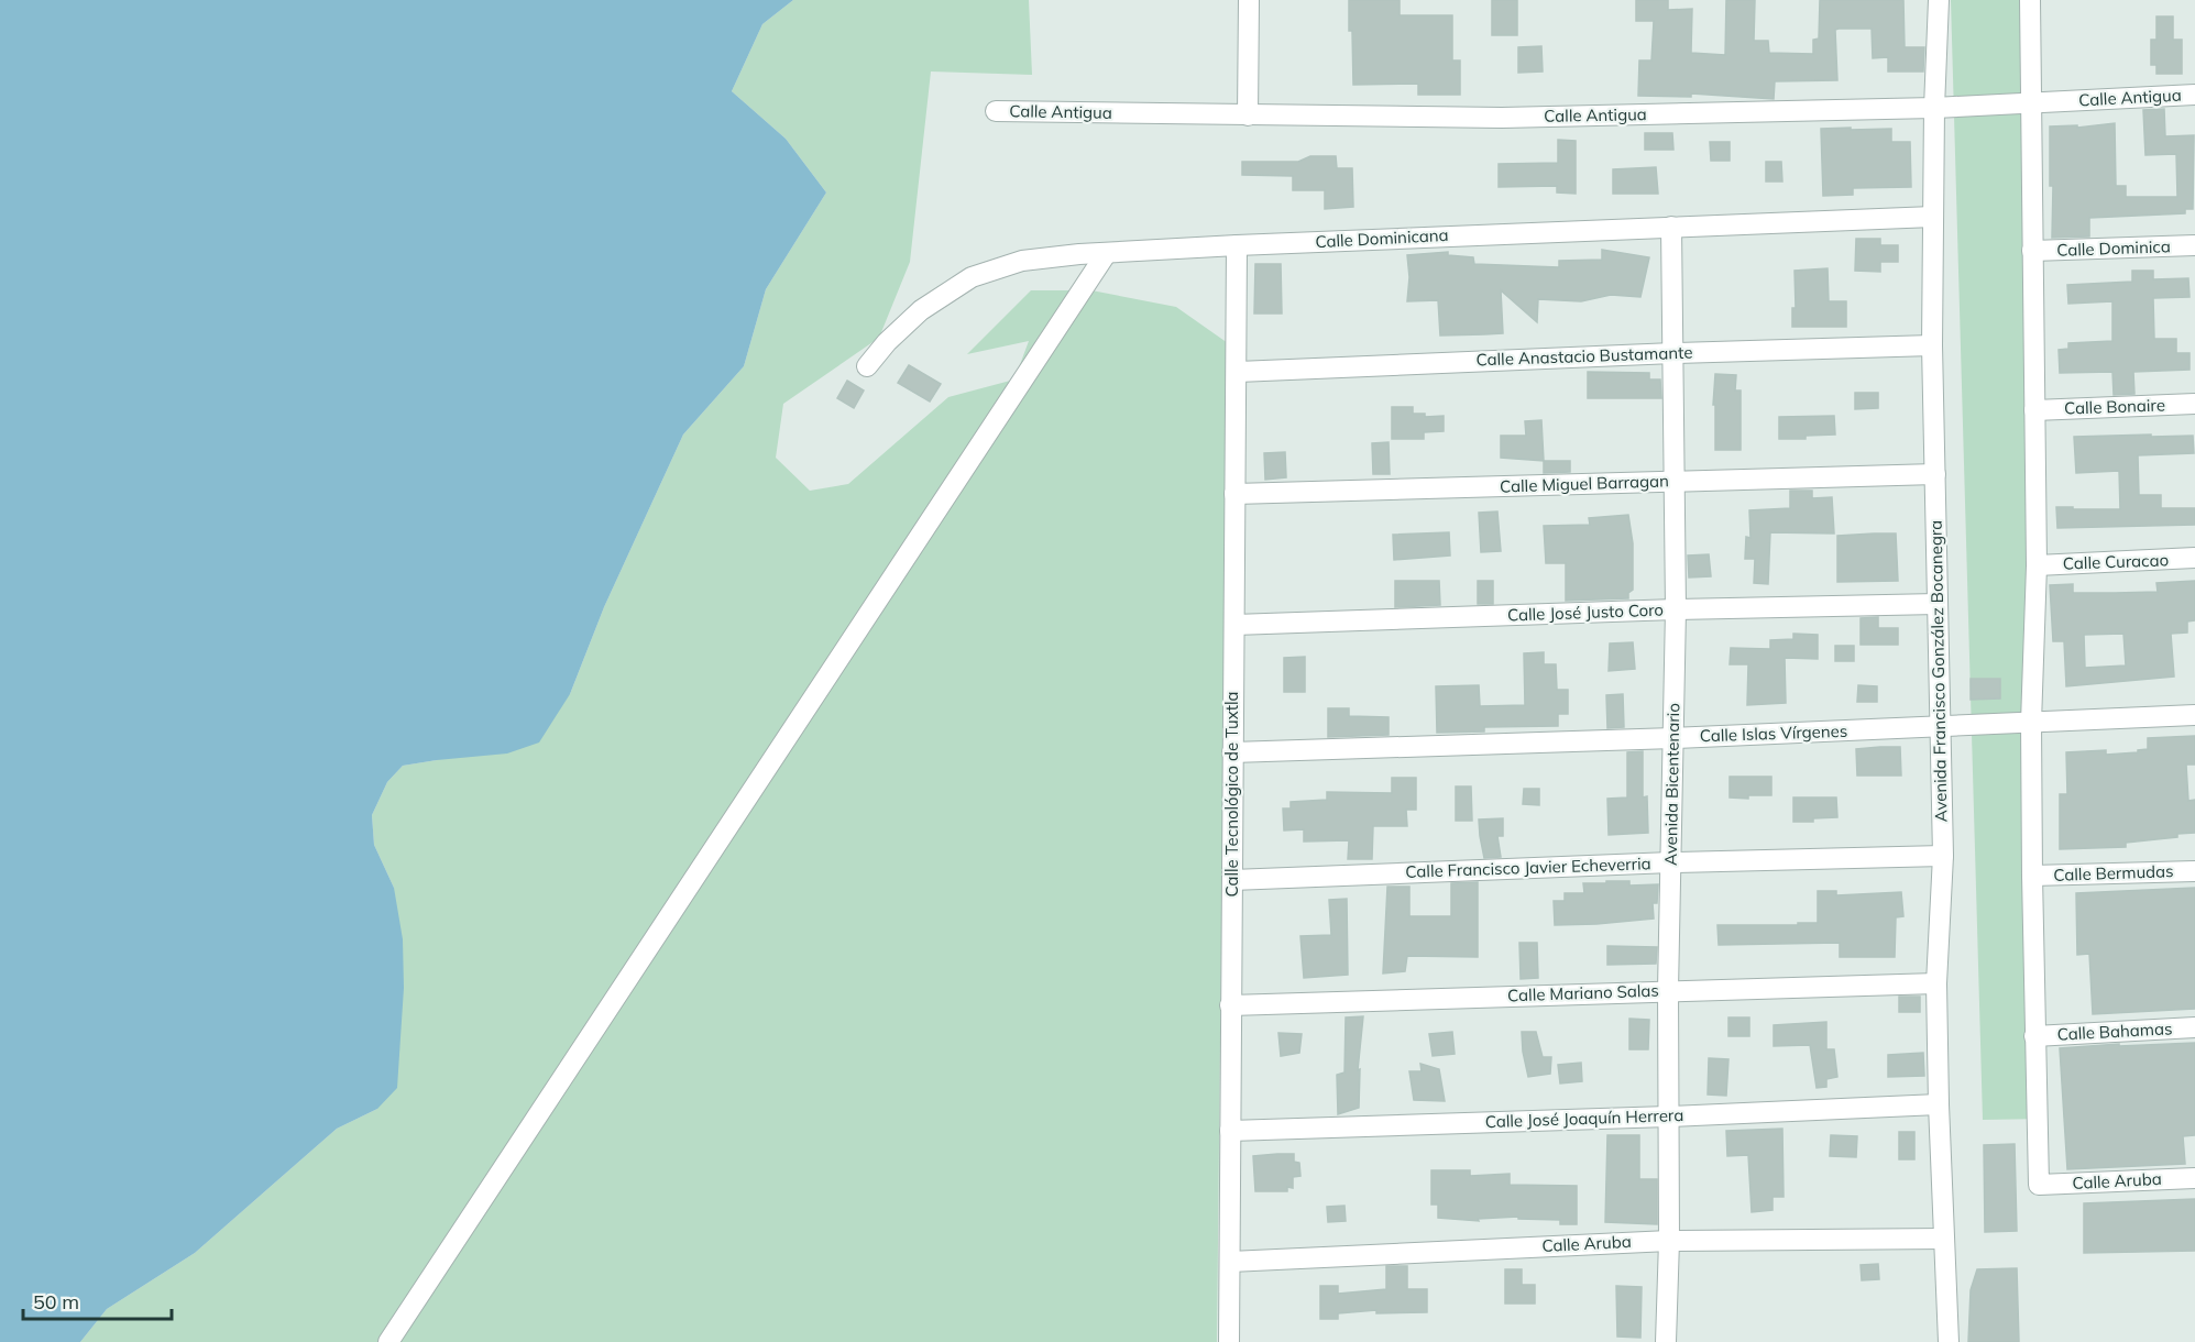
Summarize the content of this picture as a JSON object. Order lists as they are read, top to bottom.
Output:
{
  "streets": {
    "street": [
      "Calle Antigua",
      "Calle Dominicana",
      "Calle Dominica",
      "Calle Anastacio Bustamante",
      "Calle Bonaire",
      "Calle Miguel Barragan",
      "Calle Curacao",
      "Calle José Justo Coro",
      "Avenida Francisco González Bocanegra",
      "Calle Islas Vírgenes",
      "Avenida Bicentenario",
      "Calle Tecnológico de Tuxtla",
      "Calle Francisco Javier Echeverria",
      "Calle Bermudas",
      "Calle Mariano Salas",
      "Calle Bahamas",
      "Calle José Joaquín Herrera",
      "Calle Aruba"
    ]
  },
  "crossings": [
    ["Calle Antigua", "Avenida Francisco González Bocanegra"],
    ["Calle Dominicana", "Avenida Francisco González Bocanegra"],
    ["Calle Dominicana", "Avenida Bicentenario"],
    ["Calle Dominicana", "Calle Tecnológico de Tuxtla"],
    ["Calle Anastacio Bustamante", "Avenida Francisco González Bocanegra"],
    ["Calle Anastacio Bustamante", "Avenida Bicentenario"],
    ["Calle Anastacio Bustamante", "Calle Tecnológico de Tuxtla"],
    ["Calle Miguel Barragan", "Avenida Francisco González Bocanegra"],
    ["Calle Miguel Barragan", "Avenida Bicentenario"],
    ["Calle Miguel Barragan", "Calle Tecnológico de Tuxtla"],
    ["Calle José Justo Coro", "Avenida Francisco González Bocanegra"],
    ["Calle José Justo Coro", "Avenida Bicentenario"],
    ["Calle José Justo Coro", "Calle Tecnológico de Tuxtla"],
    ["Avenida Francisco González Bocanegra", "Calle Islas Vírgenes"],
    ["Avenida Francisco González Bocanegra", "Calle Francisco Javier Echeverria"],
    ["Avenida Francisco González Bocanegra", "Calle Mariano Salas"],
    ["Avenida Francisco González Bocanegra", "Calle José Joaquín Herrera"],
    ["Avenida Francisco González Bocanegra", "Calle Aruba"],
    ["Calle Islas Vírgenes", "Avenida Bicentenario"],
    ["Calle Islas Vírgenes", "Calle Tecnológico de Tuxtla"],
    ["Avenida Bicentenario", "Calle Francisco Javier Echeverria"],
    ["Avenida Bicentenario", "Calle Mariano Salas"],
    ["Avenida Bicentenario", "Calle José Joaquín Herrera"],
    ["Avenida Bicentenario", "Calle Aruba"],
    ["Calle Tecnológico de Tuxtla", "Calle Francisco Javier Echeverria"],
    ["Calle Tecnológico de Tuxtla", "Calle Mariano Salas"],
    ["Calle Tecnológico de Tuxtla", "Calle José Joaquín Herrera"],
    ["Calle Tecnológico de Tuxtla", "Calle Aruba"],
    ["Calle Bahamas", "Calle Aruba"]
  ],
  "scale_bar": "50 m"
}
